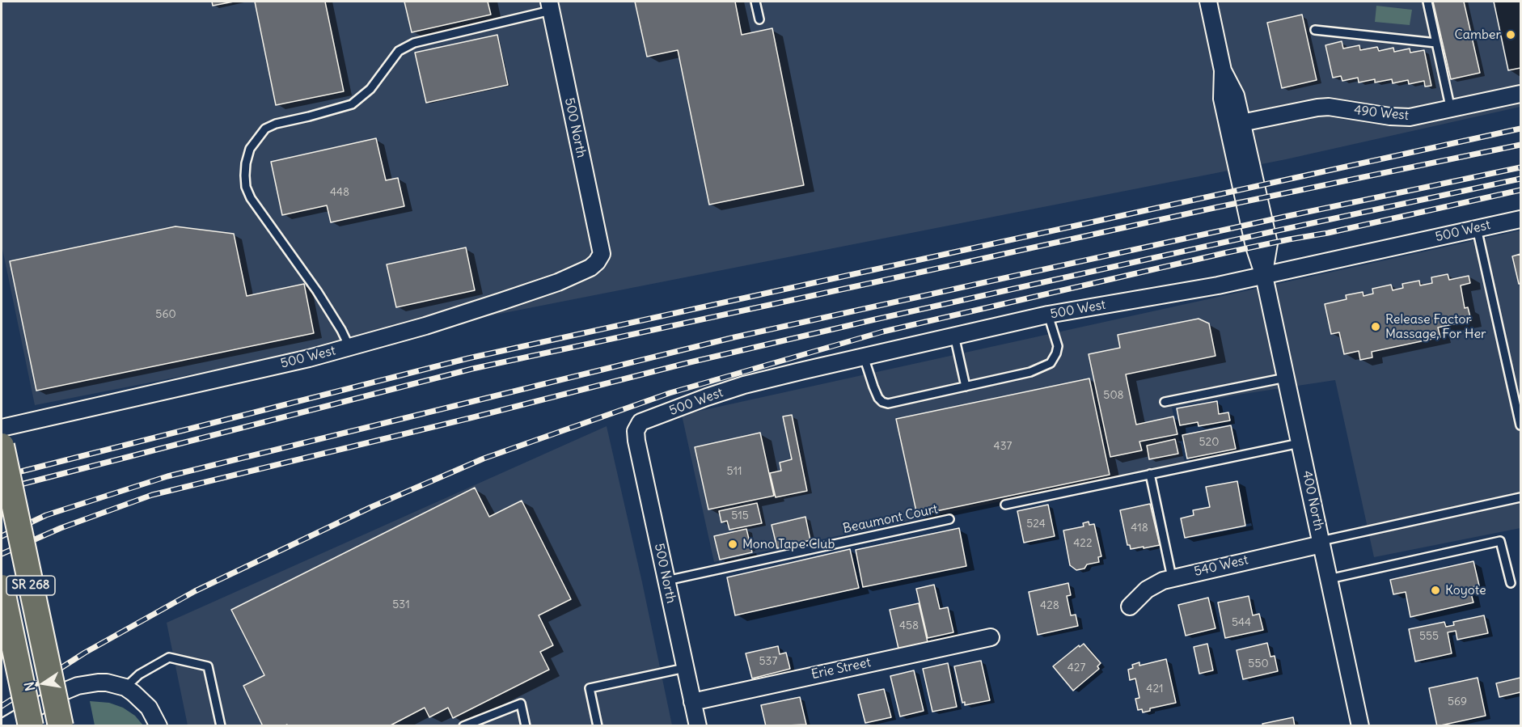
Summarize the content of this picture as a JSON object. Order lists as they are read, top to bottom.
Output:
{
  "streets": {
    "main road": ["SR 268"],
    "street": [
      "490 West",
      "500 North",
      "500 West",
      "400 North",
      "540 West",
      "Erie Street"
    ],
    "lane": ["Beaumont Court"]
  },
  "crossings": [
    ["490 West", "400 North"],
    ["500 North", "500 West"],
    ["500 North", "Beaumont Court"],
    ["500 North", "Erie Street"],
    ["500 West", "400 North"],
    ["400 North", "540 West"]
  ],
  "places": [
    "Camber",
    "Release Factor Massage, For Her",
    "Mono Tape Club",
    "Koyote"
  ],
  "house_numbers": [
    "448",
    "560",
    "508",
    "520",
    "437",
    "511",
    "515",
    "524",
    "418",
    "422",
    "531",
    "428",
    "544",
    "458",
    "555",
    "537",
    "550",
    "427",
    "421",
    "569"
  ],
  "north": "left"
}
